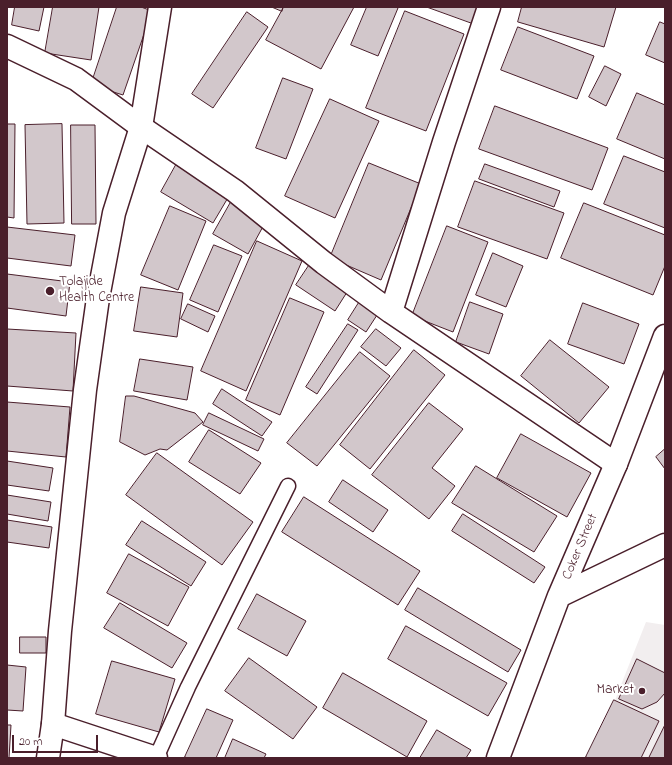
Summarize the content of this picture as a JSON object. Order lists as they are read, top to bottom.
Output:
{
  "streets": {
    "street": ["Coker Street"]
  },
  "places": ["Tolajide Health Centre", "Market"],
  "scale_bar": "20 m"
}
